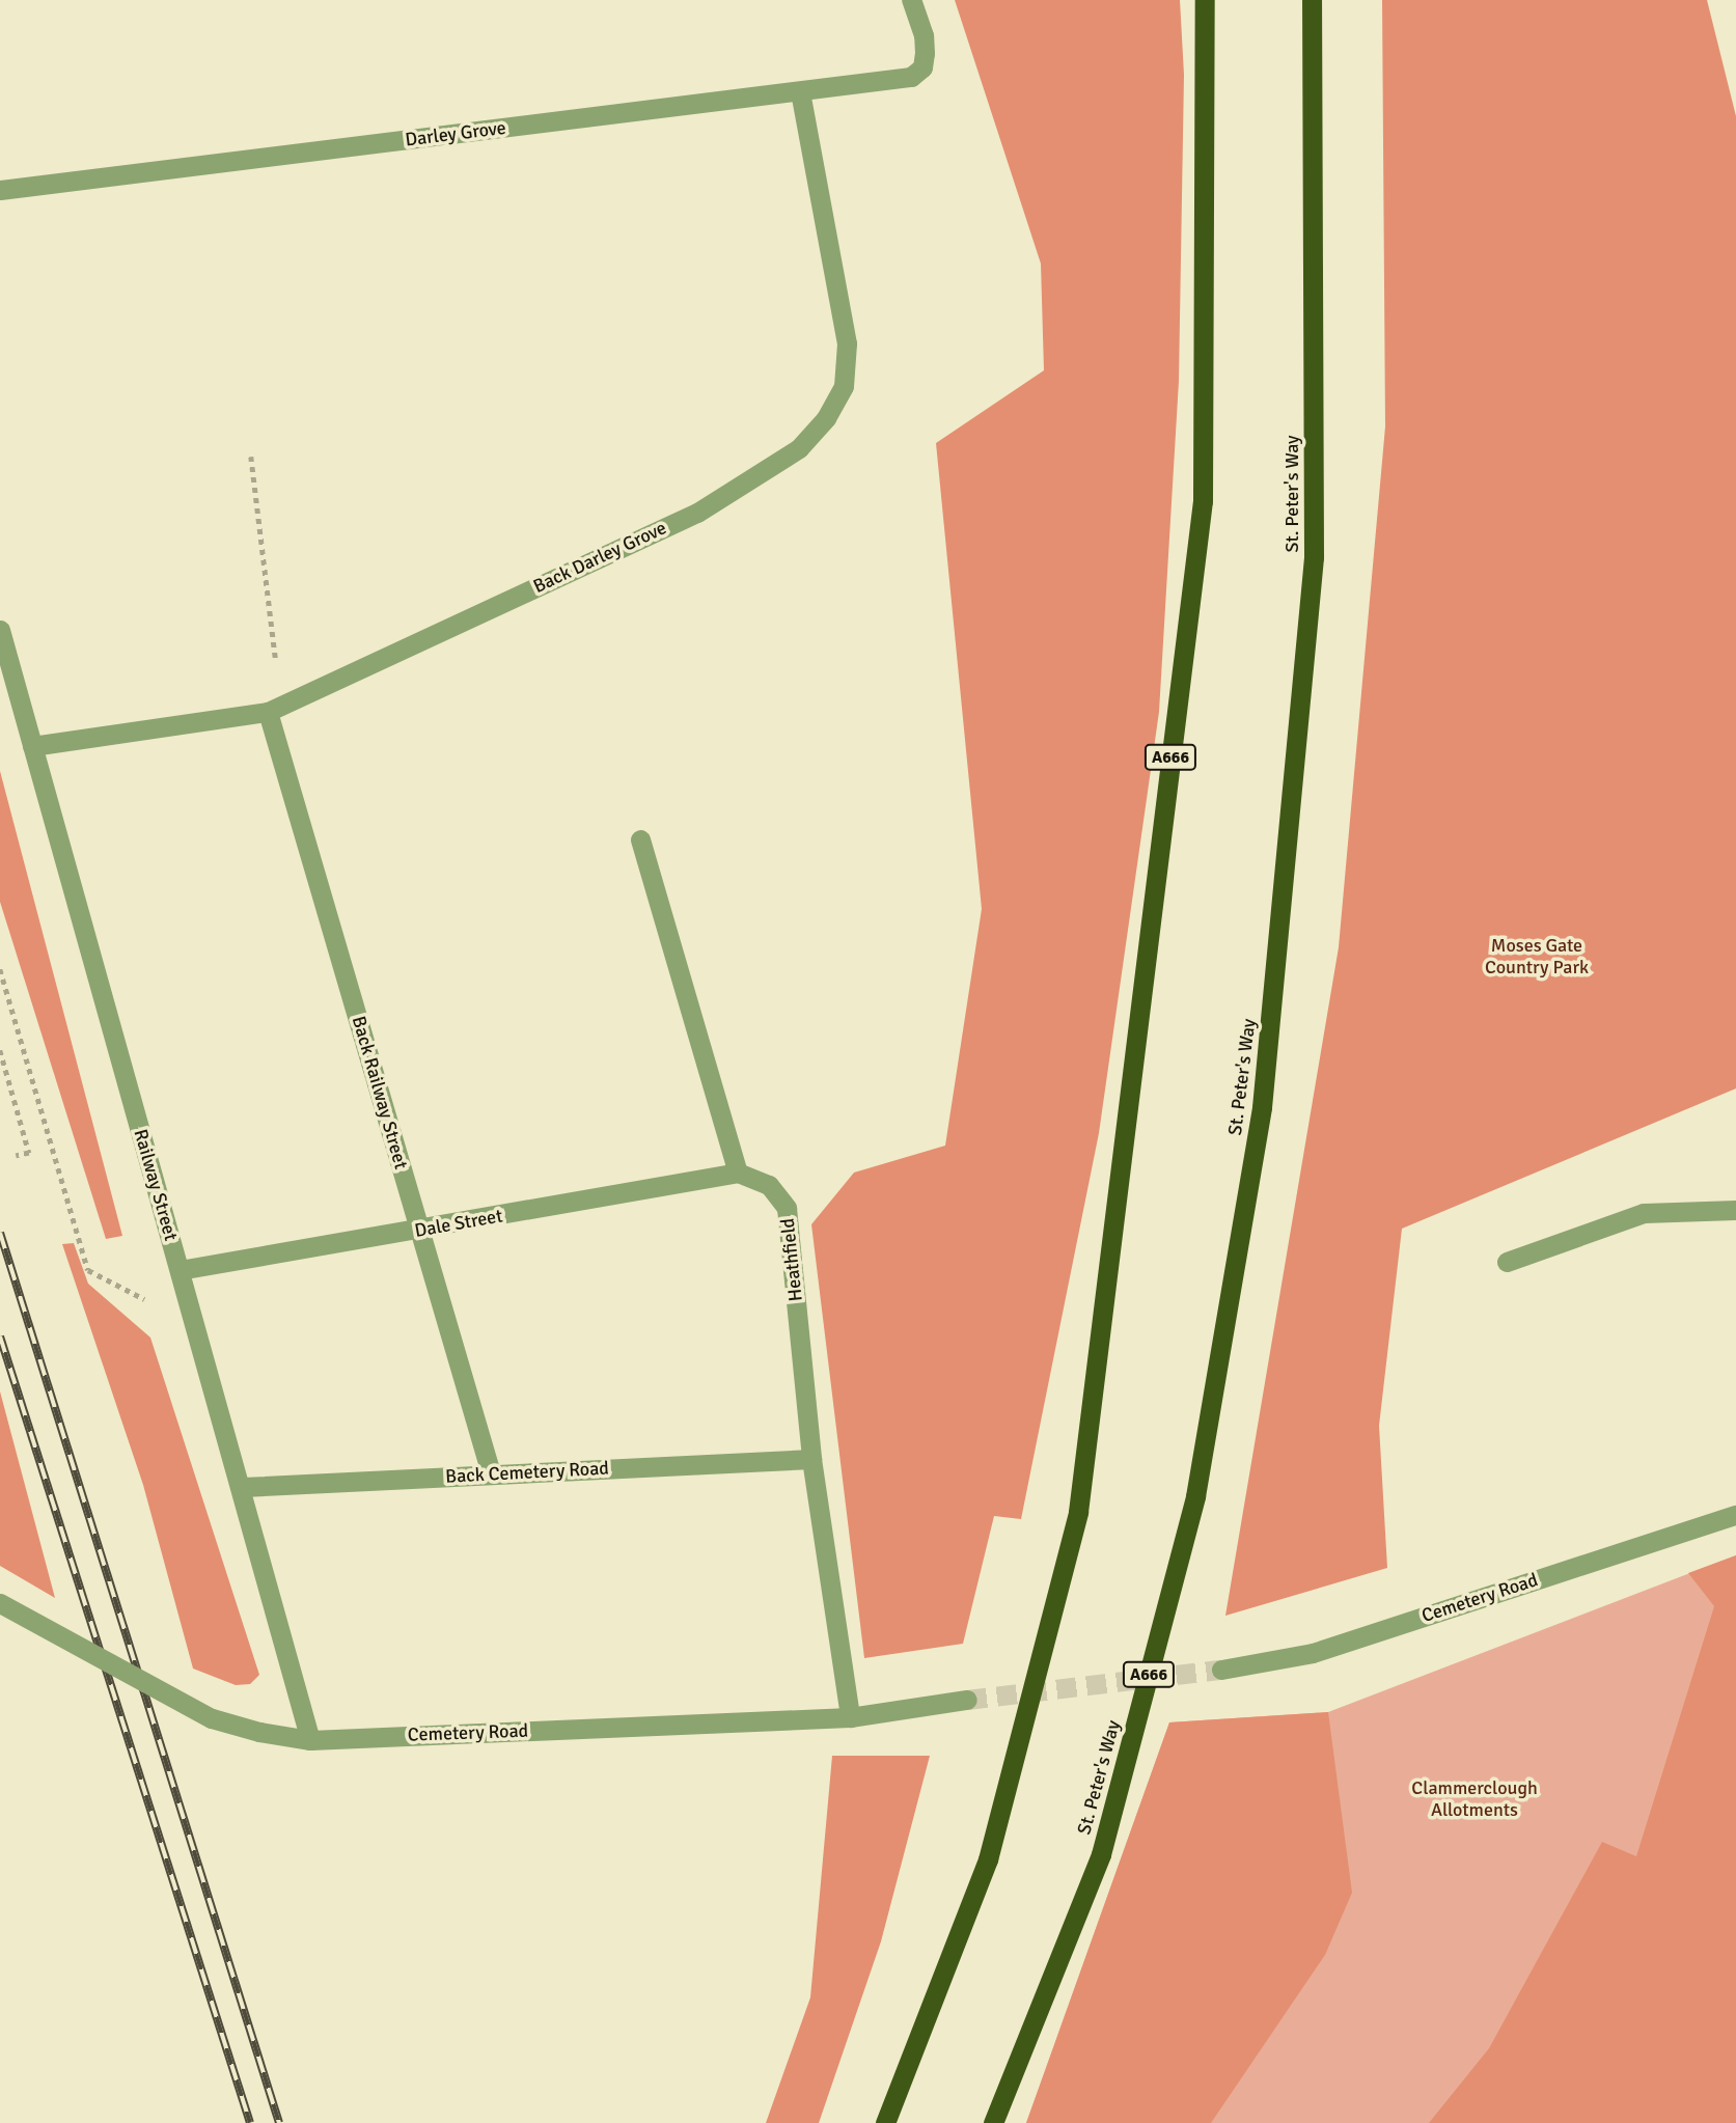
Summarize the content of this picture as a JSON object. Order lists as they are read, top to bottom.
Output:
{
  "streets": {
    "highway": ["St. Peter's Way", "A666"],
    "street": [
      "Darley Grove",
      "Back Darley Grove",
      "Back Railway Street",
      "Railway Street",
      "Dale Street",
      "Heathfield",
      "Back Cemetery Road",
      "Cemetery Road"
    ]
  },
  "crossings": [
    ["Darley Grove", "Back Darley Grove"],
    ["Back Darley Grove", "Back Railway Street"],
    ["Back Darley Grove", "Railway Street"],
    ["Back Railway Street", "Dale Street"],
    ["Back Railway Street", "Back Cemetery Road"],
    ["Railway Street", "Dale Street"],
    ["Railway Street", "Back Cemetery Road"],
    ["Railway Street", "Cemetery Road"],
    ["Dale Street", "Heathfield"],
    ["Heathfield", "Back Cemetery Road"],
    ["Heathfield", "Cemetery Road"]
  ],
  "parks": ["Moses Gate Country Park", "Clammerclough Allotments"]
}
